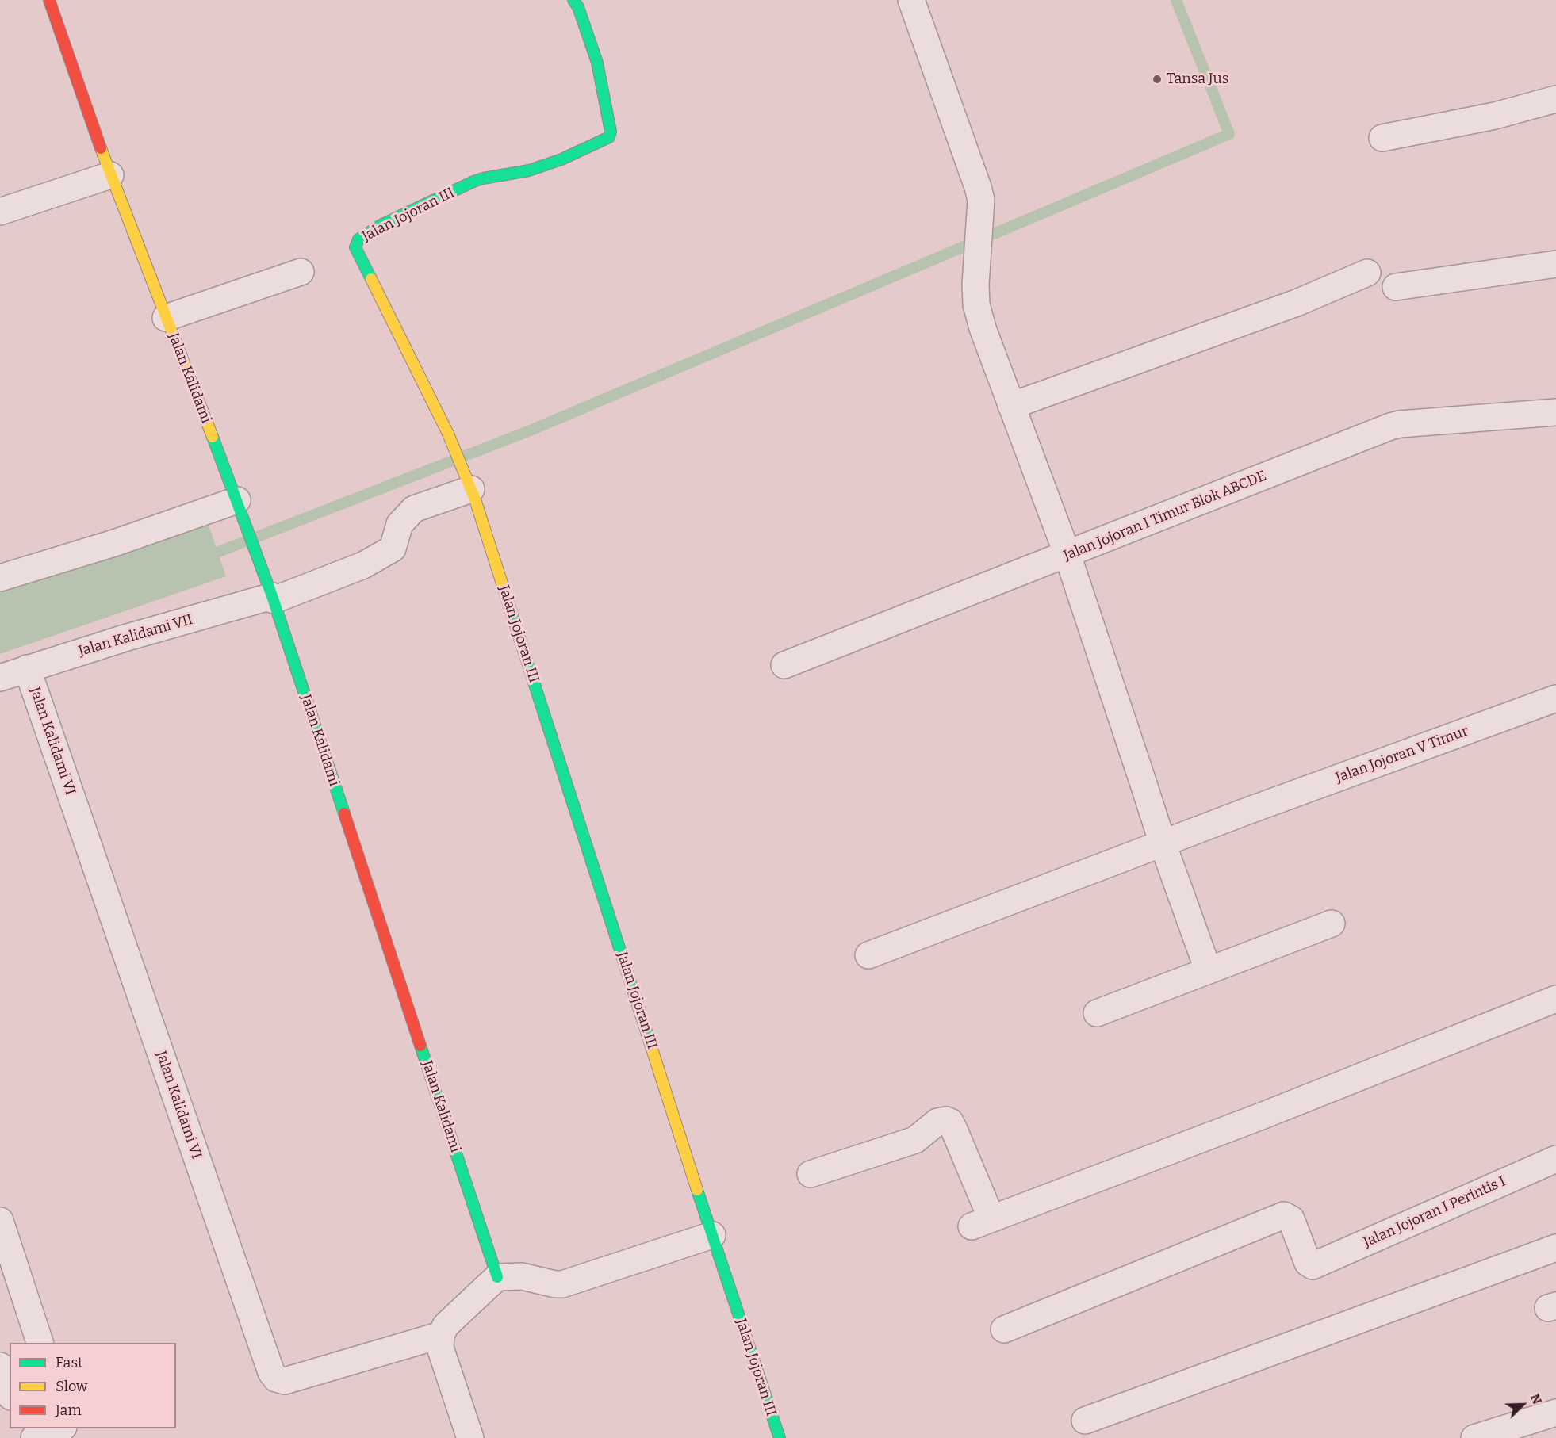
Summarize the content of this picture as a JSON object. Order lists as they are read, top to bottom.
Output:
{
  "streets": {
    "street": [
      "Jalan Jojoran III",
      "Jalan Kalidami",
      "Jalan Jojoran I Timur Blok ABCDE",
      "Jalan Kalidami VII",
      "Jalan Kalidami VI",
      "Jalan Jojoran V Timur",
      "Jalan Jojoran I Perintis I"
    ]
  },
  "crossings": [
    ["Jalan Jojoran III", "Jalan Kalidami VII"],
    ["Jalan Kalidami", "Jalan Kalidami VII"],
    ["Jalan Kalidami VII", "Jalan Kalidami VI"]
  ],
  "places": ["Tansa Jus"],
  "legend": ["Fast", "Slow", "Jam"],
  "north": "top right"
}
